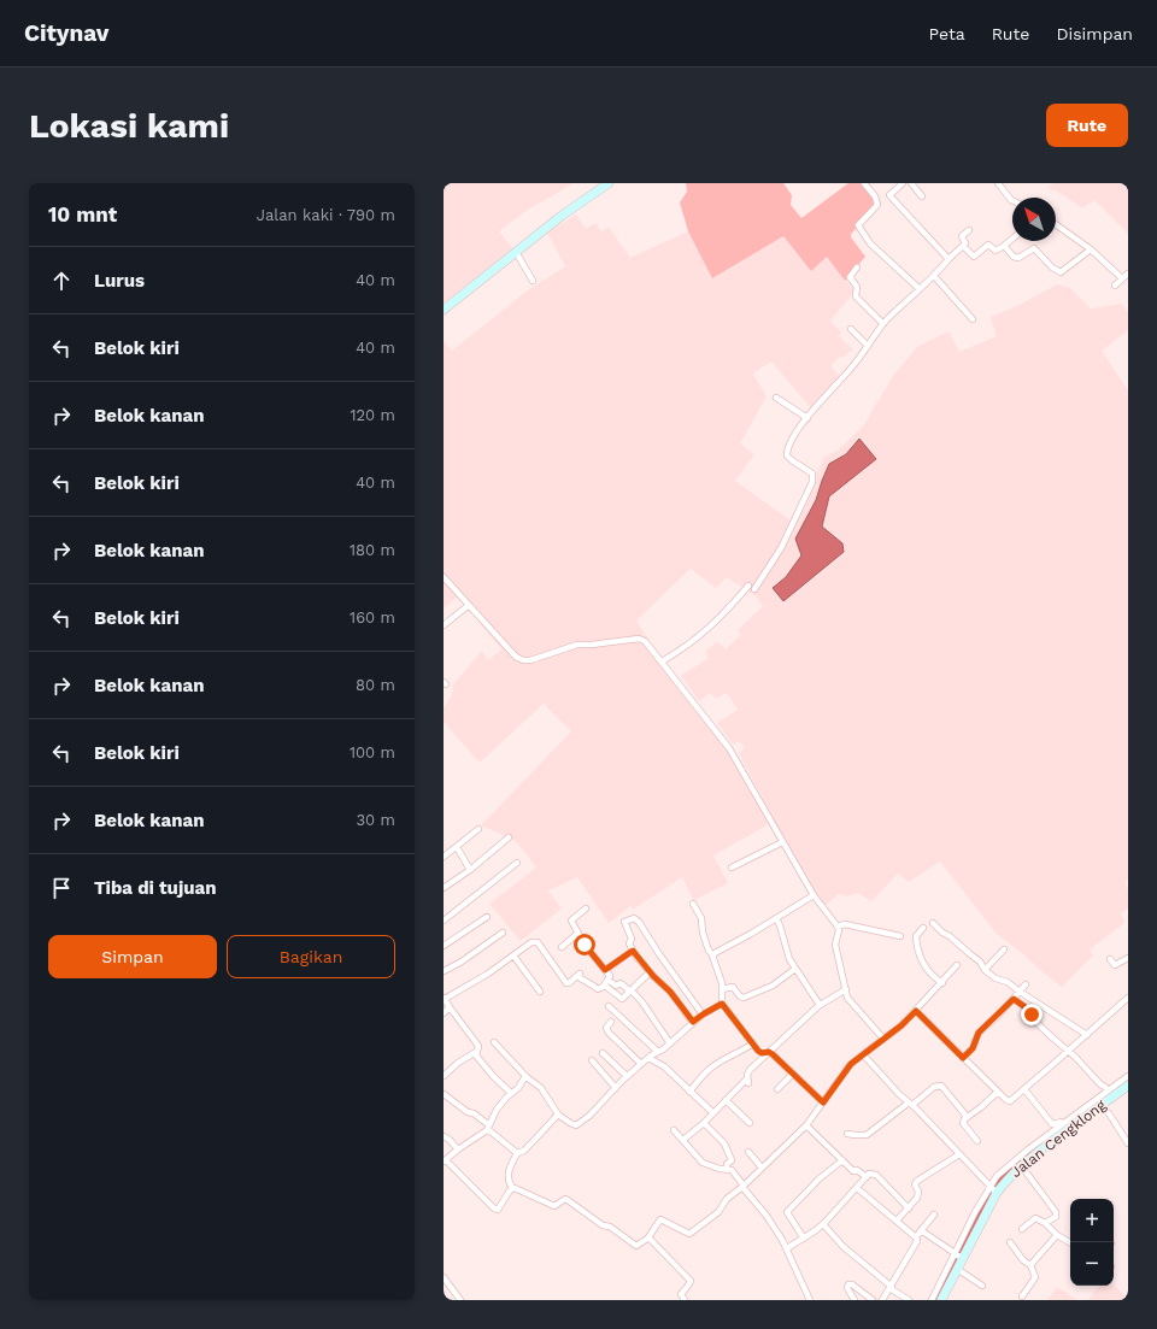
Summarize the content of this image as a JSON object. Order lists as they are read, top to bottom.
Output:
{
  "streets": {
    "main road": ["Jalan Cengklong"]
  },
  "north": "top left",
  "page": {
    "header": "Citynav",
    "nav": ["Peta", "Rute", "Disimpan"],
    "buttons": [
      "Rute",
      ["Simpan", "Bagikan"]
    ],
    "title": "Lokasi kami",
    "heading": ["10 mnt", "Jalan kaki · 790 m"],
    "list": [
      ["Lurus", "40 m"],
      ["Belok kiri", "40 m"],
      ["Belok kanan", "120 m"],
      ["Belok kiri", "40 m"],
      ["Belok kanan", "180 m"],
      ["Belok kiri", "160 m"],
      ["Belok kanan", "80 m"],
      ["Belok kiri", "100 m"],
      ["Belok kanan", "30 m"],
      "Tiba di tujuan"
    ],
    "map_buttons": ["+", "−"]
  }
}
